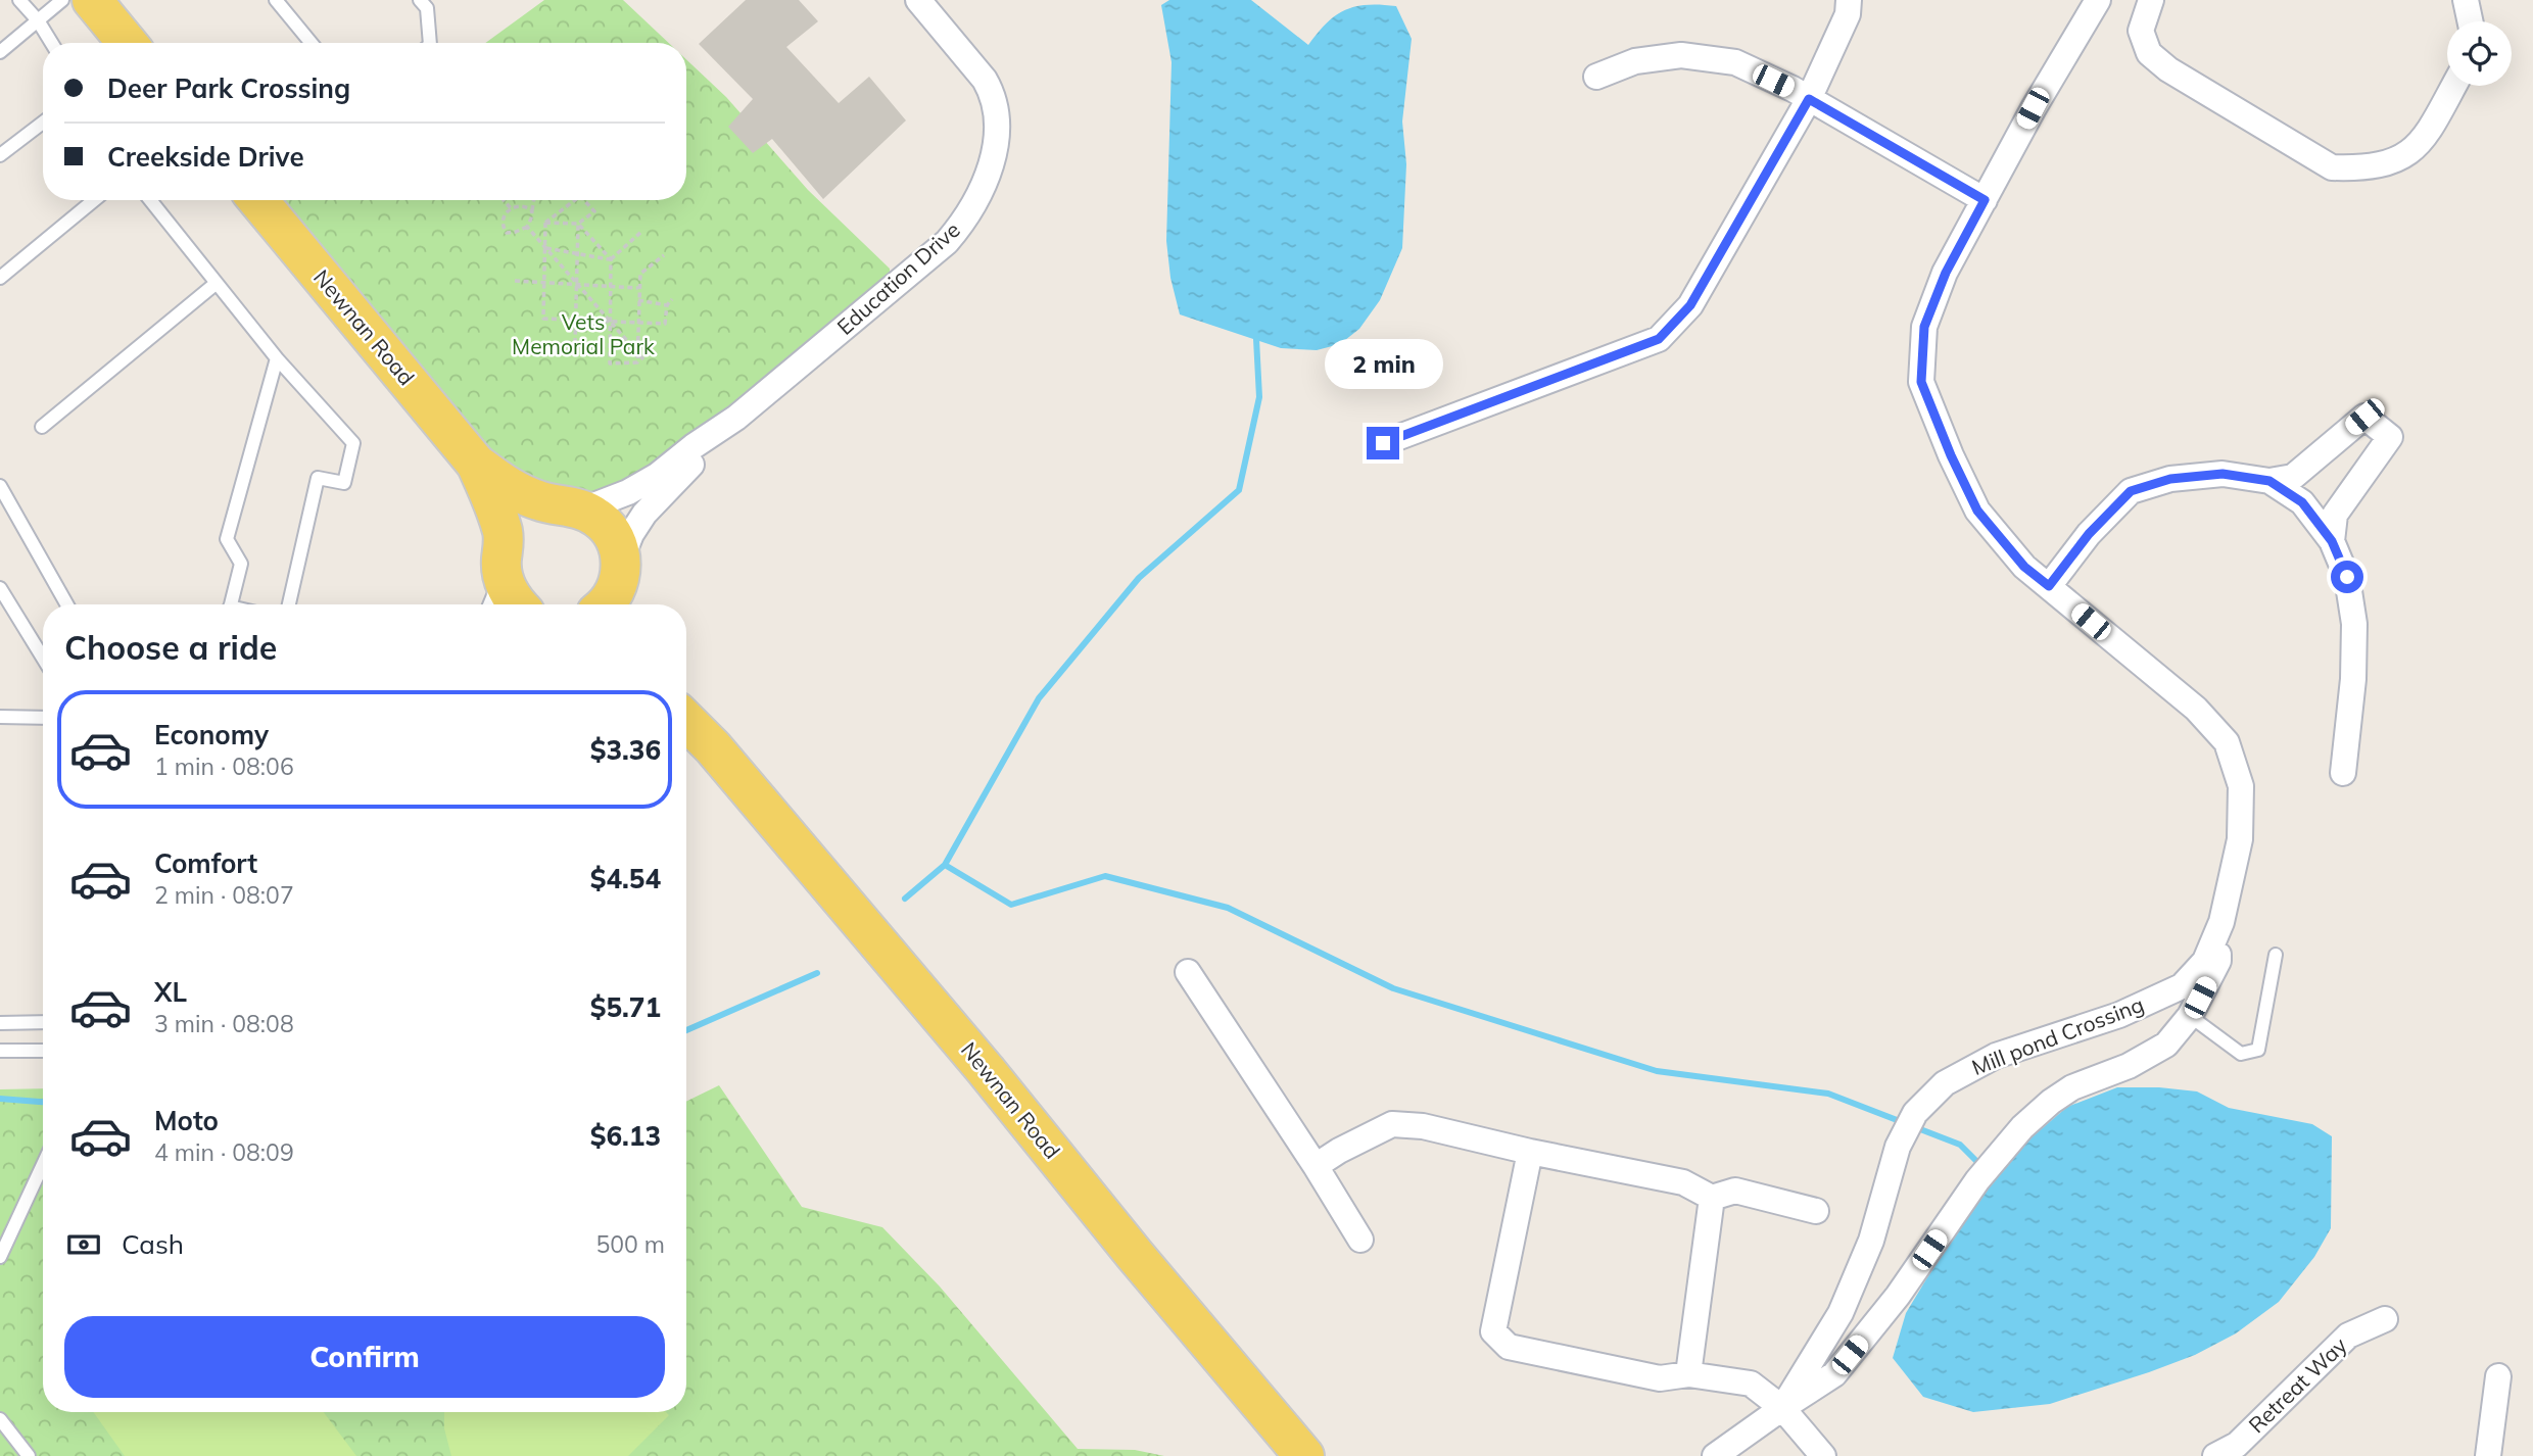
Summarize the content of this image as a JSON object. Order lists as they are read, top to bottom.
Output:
{
  "streets": {
    "main road": ["Newnan Road"],
    "street": ["Education Drive", "Mill pond Crossing", "Retreat Way"]
  },
  "crossings": [
    ["Education Drive", "Newnan Road"]
  ],
  "parks": ["Vets Memorial Park"],
  "page": {
    "banner": ["Deer Park Crossing", "Creekside Drive"],
    "bubble": "2 min",
    "heading": "Choose a ride",
    "list": [
      {
        "name": "Economy",
        "note": "1 min · 08:06",
        "value": "$3.36"
      },
      {
        "name": "Comfort",
        "note": "2 min · 08:07",
        "value": "$4.54"
      },
      {
        "name": "XL",
        "note": "3 min · 08:08",
        "value": "$5.71"
      },
      {
        "name": "Moto",
        "note": "4 min · 08:09",
        "value": "$6.13"
      }
    ],
    "pay": ["Cash", "500 m"],
    "buttons": "Confirm"
  }
}
